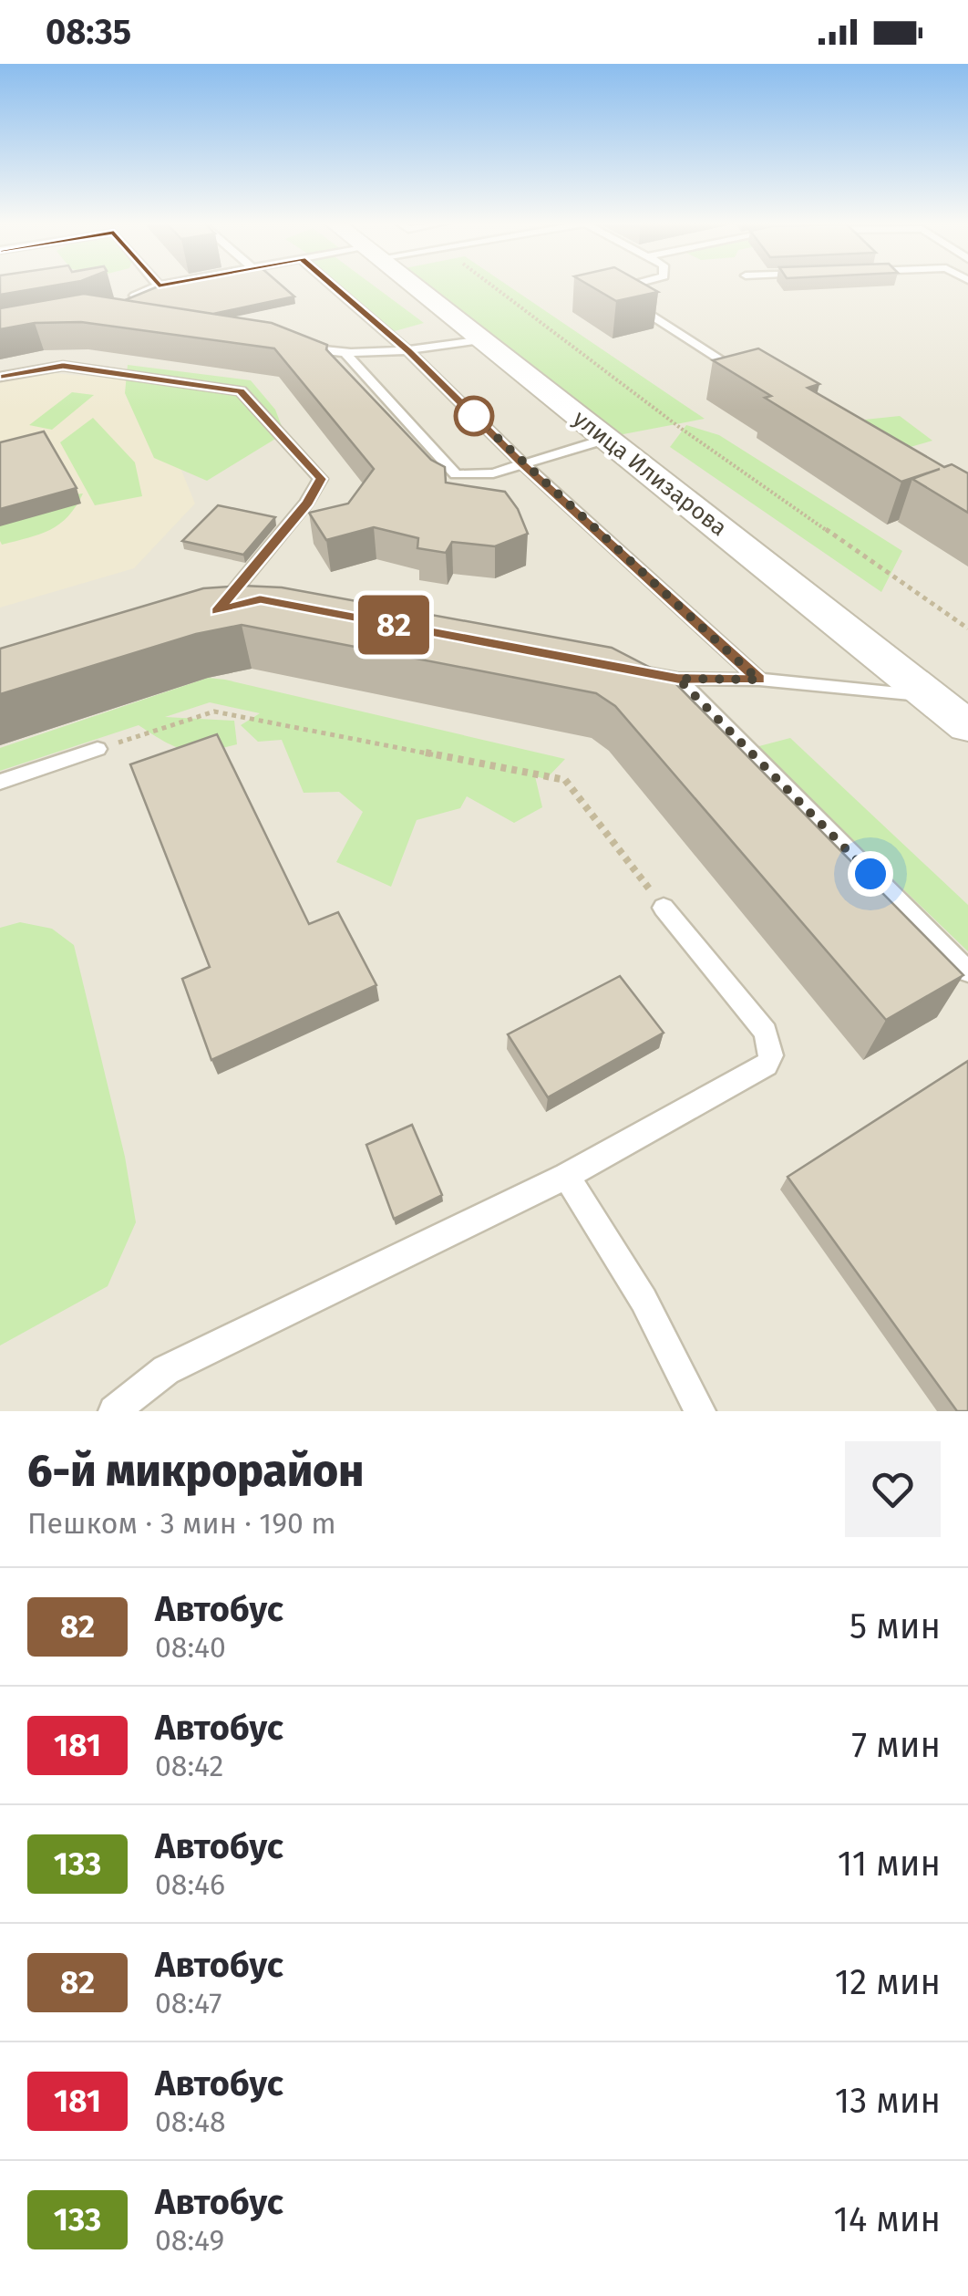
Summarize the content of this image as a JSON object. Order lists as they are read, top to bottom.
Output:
{
  "streets": {
    "street": ["улица Илизарова"]
  },
  "lines": ["bus line 82"],
  "page": {
    "status": "08:35",
    "on_map": "82",
    "heading": ["6-й микрорайон", "Пешком · 3 мин · 190 m"],
    "list": [
      {
        "mark": "82",
        "name": "Автобус",
        "note": "08:40",
        "value": "5 мин"
      },
      {
        "mark": "181",
        "name": "Автобус",
        "note": "08:42",
        "value": "7 мин"
      },
      {
        "mark": "133",
        "name": "Автобус",
        "note": "08:46",
        "value": "11 мин"
      },
      {
        "mark": "82",
        "name": "Автобус",
        "note": "08:47",
        "value": "12 мин"
      },
      {
        "mark": "181",
        "name": "Автобус",
        "note": "08:48",
        "value": "13 мин"
      },
      {
        "mark": "133",
        "name": "Автобус",
        "note": "08:49",
        "value": "14 мин"
      }
    ]
  }
}
